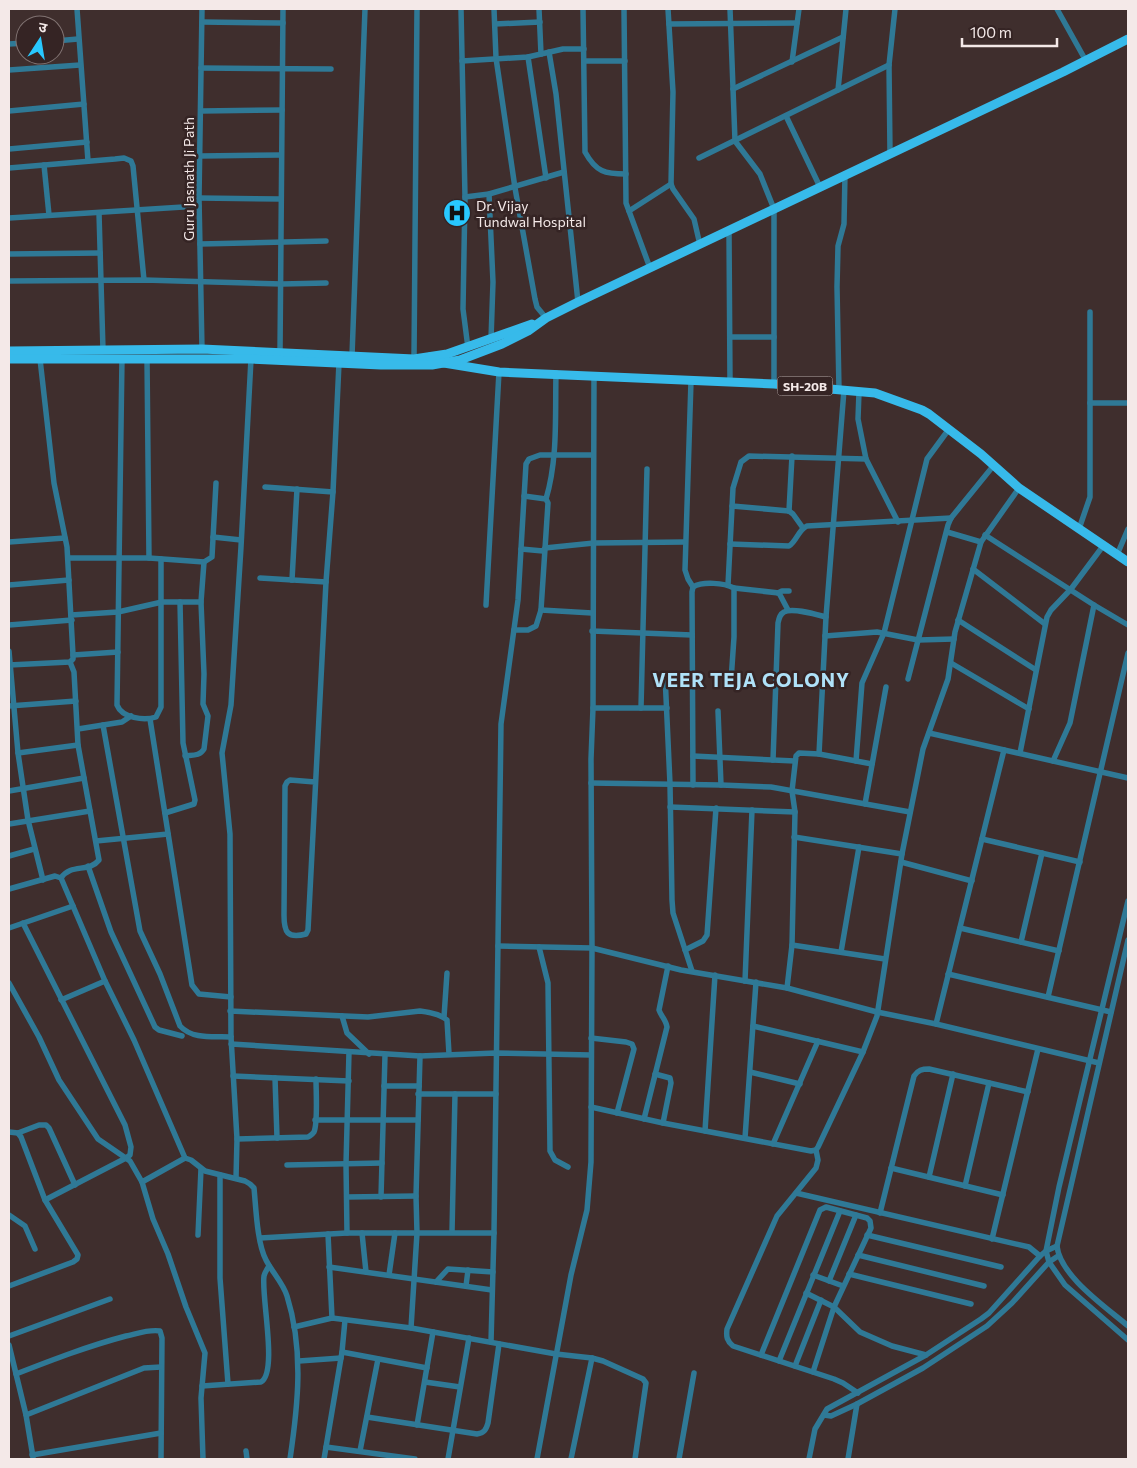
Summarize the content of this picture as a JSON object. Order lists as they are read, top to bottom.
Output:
{
  "streets": {
    "main road": ["SH-20B"],
    "street": ["Guru Jasnath Ji Path"]
  },
  "districts": ["VEER TEJA COLONY"],
  "places": {
    "hospital": ["Dr. Vijay Tundwal Hospital"]
  },
  "scale_bar": "100 m",
  "north": "top"
}
